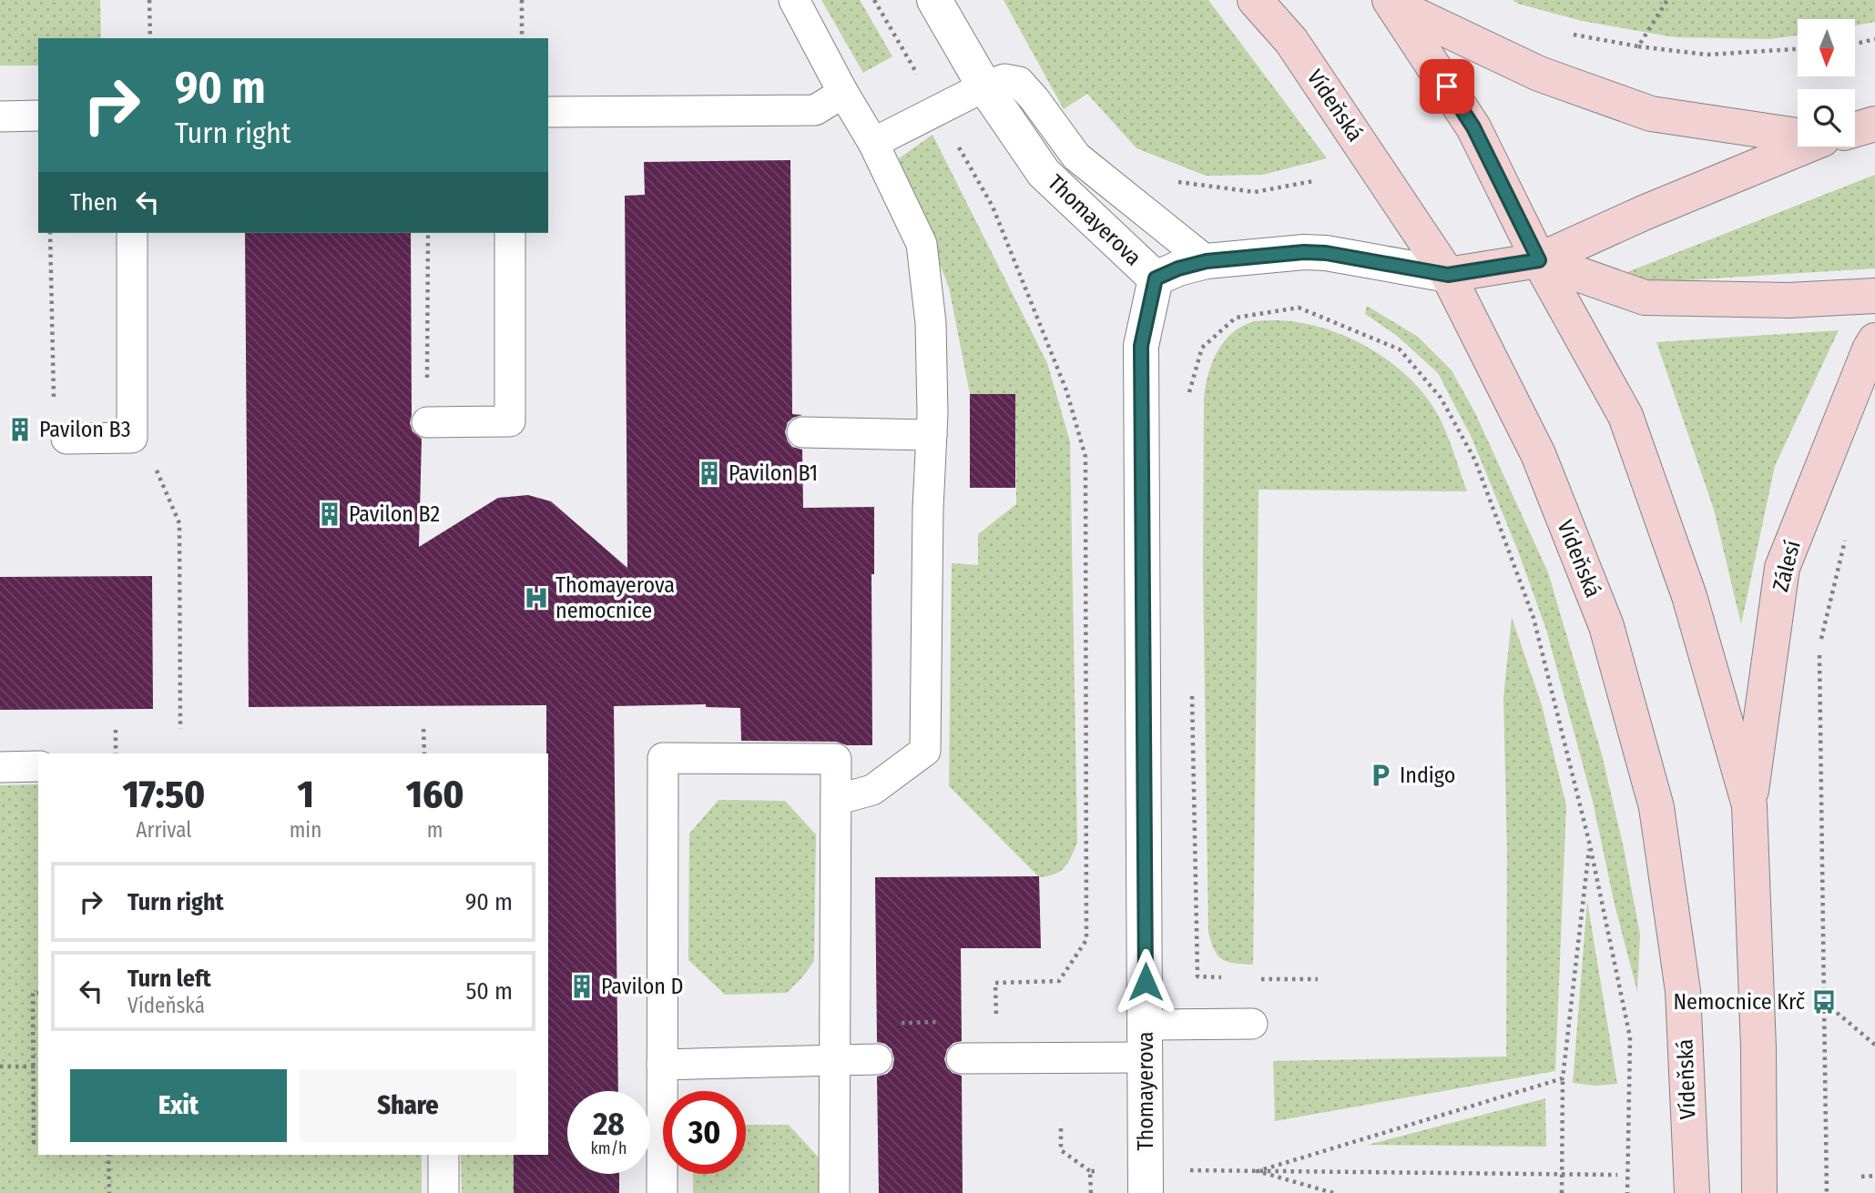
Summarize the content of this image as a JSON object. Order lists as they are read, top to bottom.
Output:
{
  "streets": {
    "main road": ["Vídeňská", "Zálesí"],
    "street": ["Thomayerova"]
  },
  "places": {
    "building": [
      "Pavilon B3",
      "Pavilon B1",
      "Pavilon B2",
      "Pavilon D"
    ],
    "hospital": ["Thomayerova nemocnice"],
    "parking": ["Indigo"],
    "bus stop": ["Nemocnice Krč"]
  },
  "north": "bottom",
  "page": {
    "turn": ["90 m", "Turn right"],
    "then": "Then",
    "eta": [
      "17:50",
      "Arrival",
      "1",
      "min",
      "160",
      "m"
    ],
    "list": [
      {
        "name": "Turn right",
        "value": "90 m"
      },
      {
        "name": "Turn left",
        "note": "Vídeňská",
        "value": "50 m"
      }
    ],
    "buttons": ["Exit", "Share"],
    "speed": "28 km/h",
    "limit": "30"
  }
}
